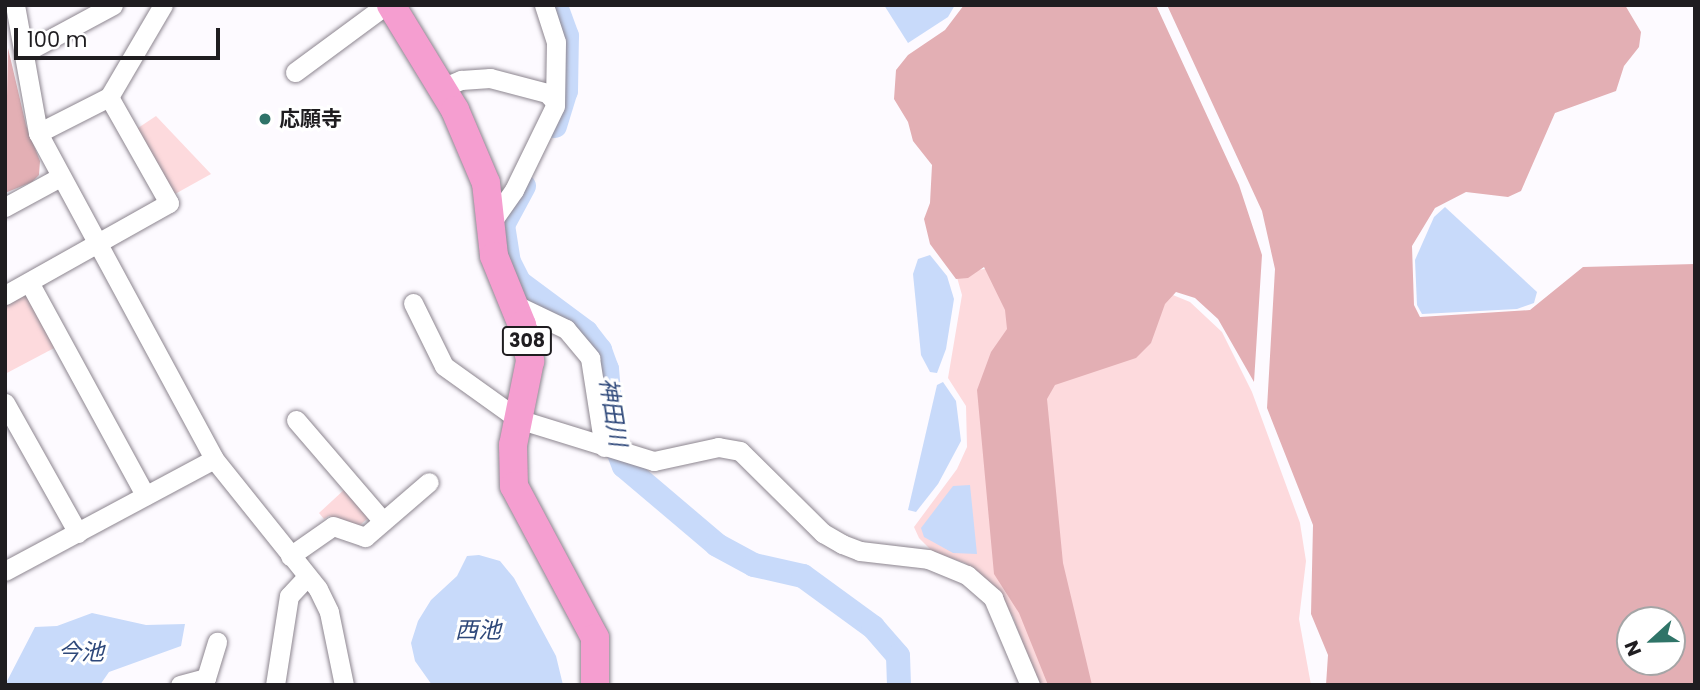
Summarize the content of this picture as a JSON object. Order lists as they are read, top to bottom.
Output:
{
  "streets": {
    "highway": ["308"]
  },
  "water": ["神田川", "西池", "今池"],
  "places": ["応願寺"],
  "scale_bar": "100 m",
  "north": "left"
}
